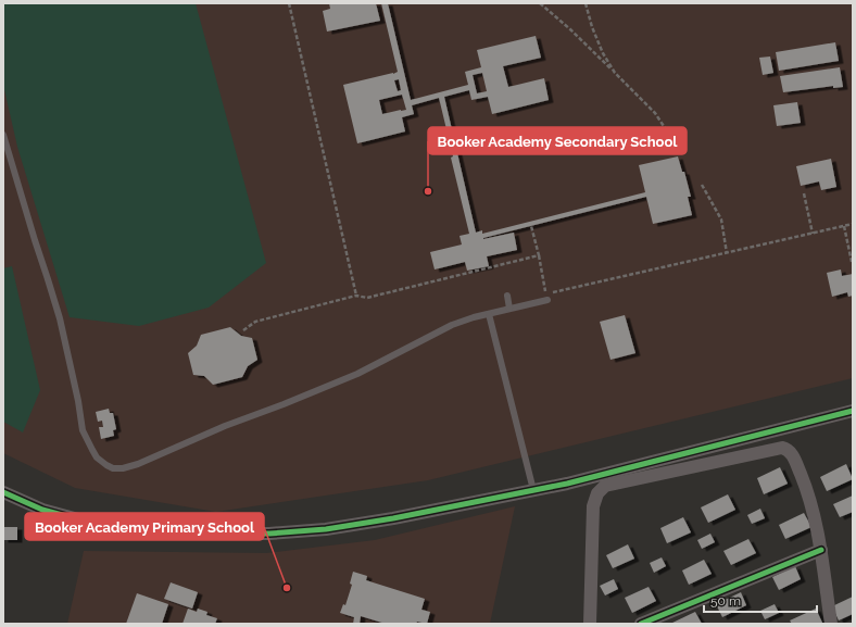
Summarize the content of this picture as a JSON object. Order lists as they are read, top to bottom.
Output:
{
  "places": ["Booker Academy Secondary School", "Booker Academy Primary School"],
  "scale_bar": "50 m"
}
